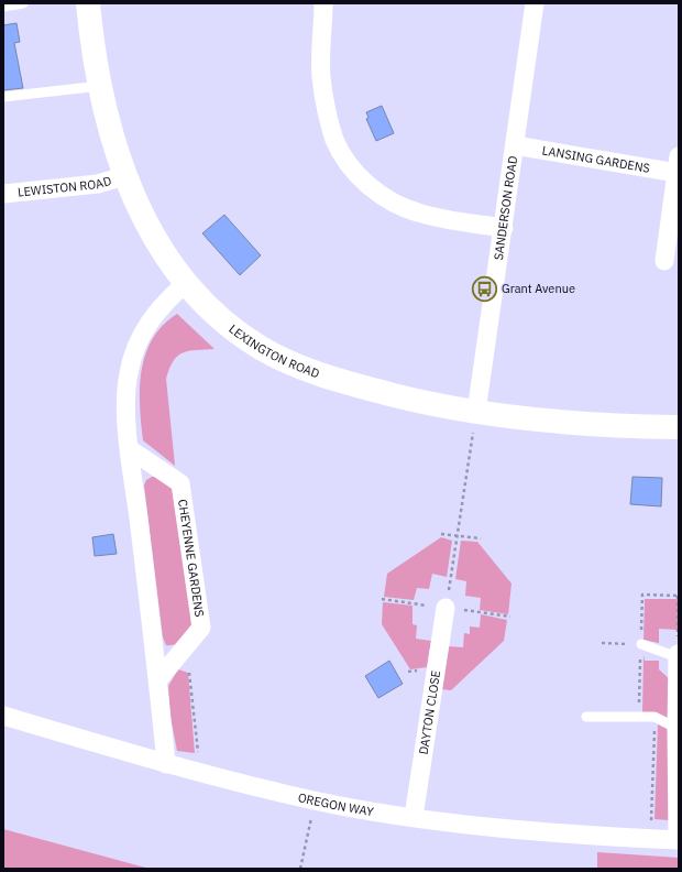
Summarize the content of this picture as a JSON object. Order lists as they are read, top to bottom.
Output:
{
  "streets": {
    "street": [
      "LANSING GARDENS",
      "LEWISTON ROAD",
      "SANDERSON ROAD",
      "LEXINGTON ROAD",
      "CHEYENNE GARDENS",
      "DAYTON CLOSE",
      "OREGON WAY"
    ]
  },
  "crossings": [
    ["LANSING GARDENS", "SANDERSON ROAD"],
    ["LEWISTON ROAD", "LEXINGTON ROAD"],
    ["SANDERSON ROAD", "LEXINGTON ROAD"],
    ["DAYTON CLOSE", "OREGON WAY"]
  ],
  "places": {
    "bus stop": ["Grant Avenue"]
  }
}
